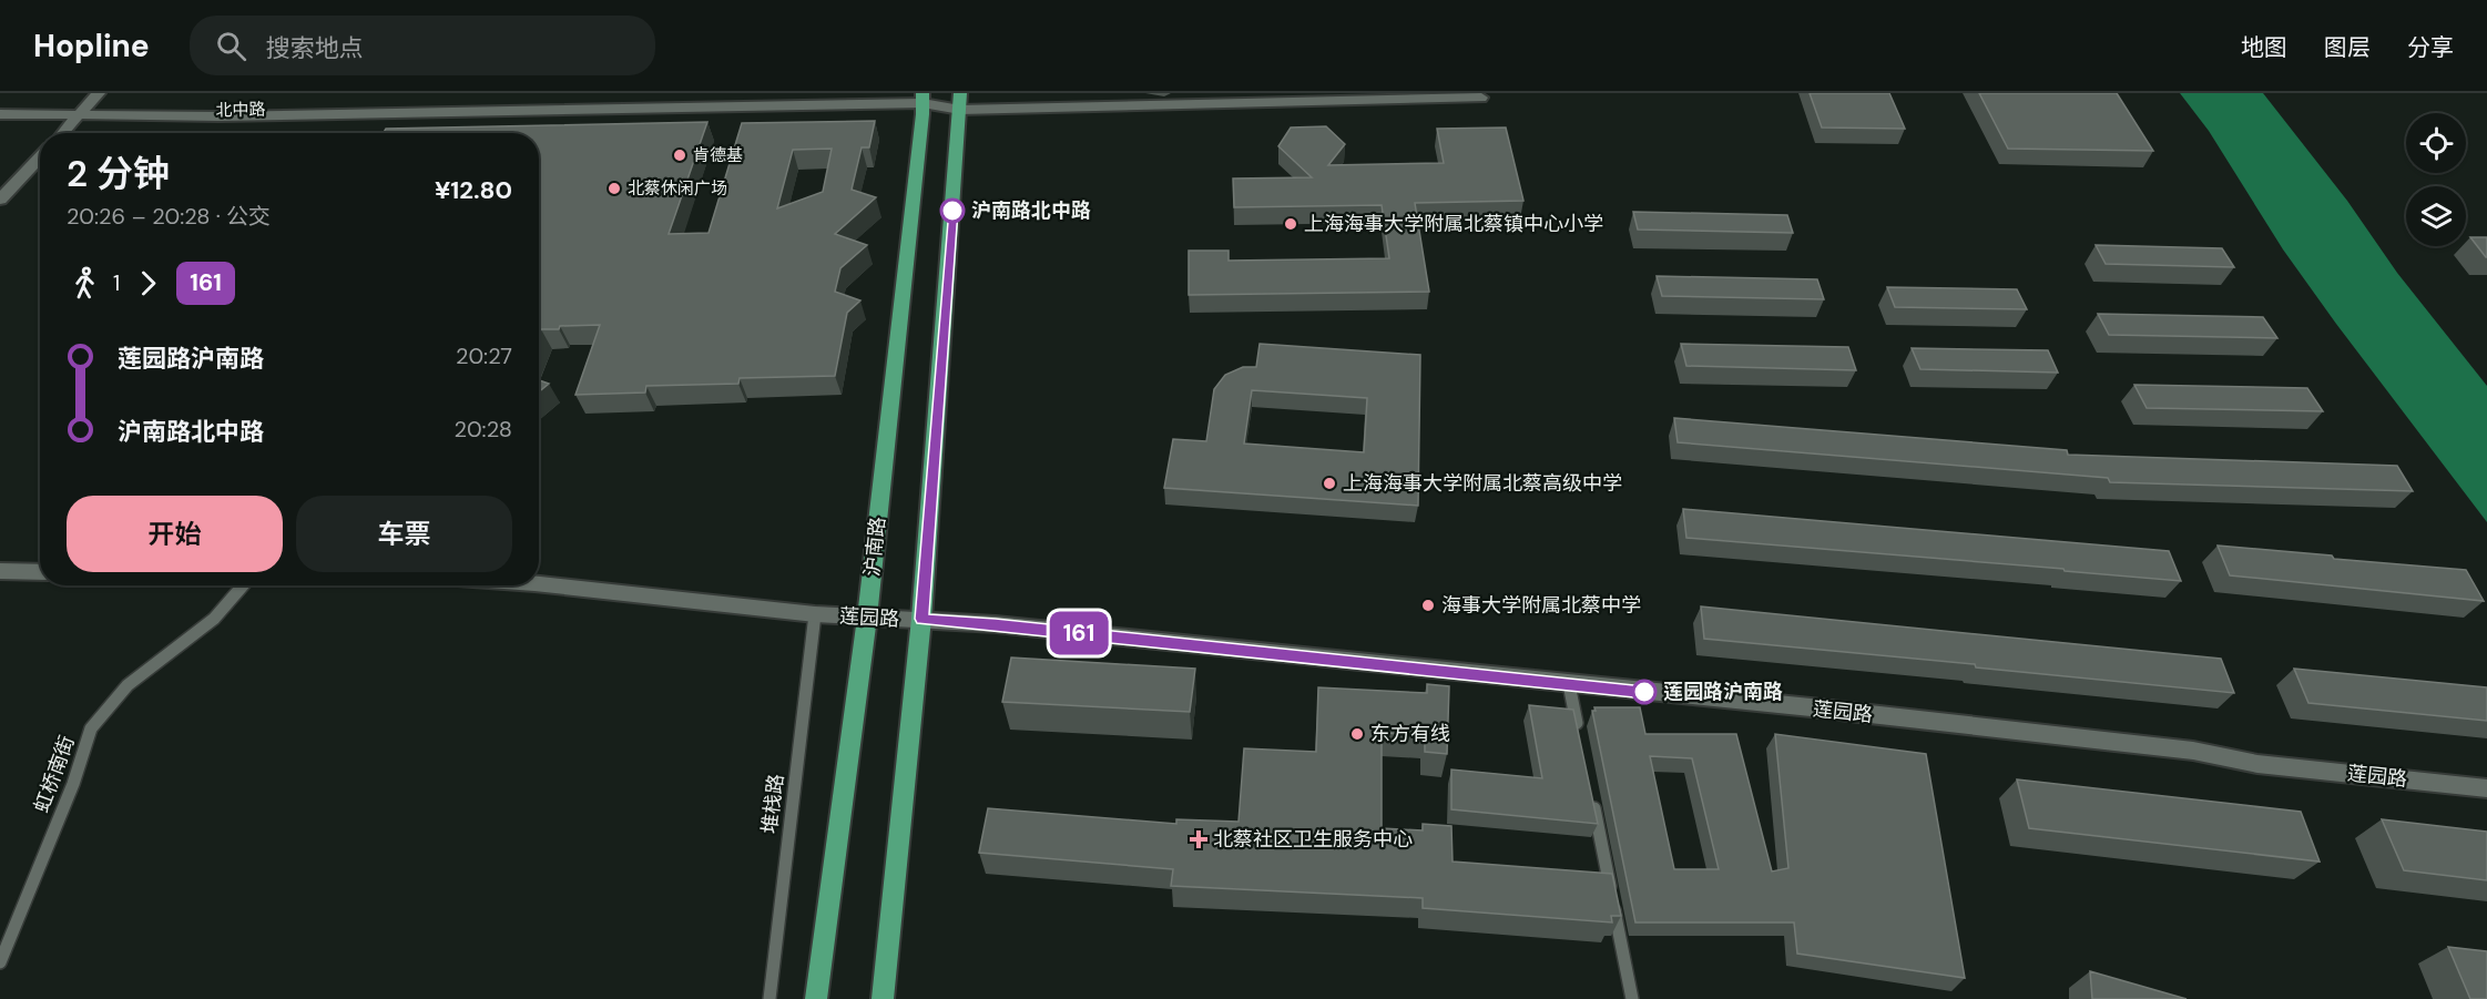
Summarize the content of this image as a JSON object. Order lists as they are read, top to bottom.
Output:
{
  "streets": {
    "main road": ["沪南路"],
    "street": ["北中路", "莲园路"],
    "lane": ["虹桥南街", "堆栈路"]
  },
  "crossings": [
    ["北中路", "沪南路"],
    ["沪南路", "莲园路"],
    ["莲园路", "堆栈路"]
  ],
  "places": {
    "other": [
      "肯德基",
      "北蔡休闲广场",
      "沪南路北中路",
      "上海海事大学附属北蔡镇中心小学",
      "上海海事大学附属北蔡高级中学",
      "海事大学附属北蔡中学",
      "莲园路沪南路",
      "东方有线"
    ],
    "health": ["北蔡社区卫生服务中心"]
  },
  "lines": ["bus line 161"],
  "page": {
    "header": "Hopline",
    "search": "搜索地点",
    "nav": ["地图", "图层", "分享"],
    "on_map": "161",
    "heading": ["2 分钟", "20:26 – 20:28 · 公交", "¥12.80"],
    "legs": ["1", "161"],
    "list": [
      {
        "name": "莲园路沪南路",
        "value": "20:27"
      },
      {
        "name": "沪南路北中路",
        "value": "20:28"
      }
    ],
    "buttons": ["开始", "车票"]
  }
}
